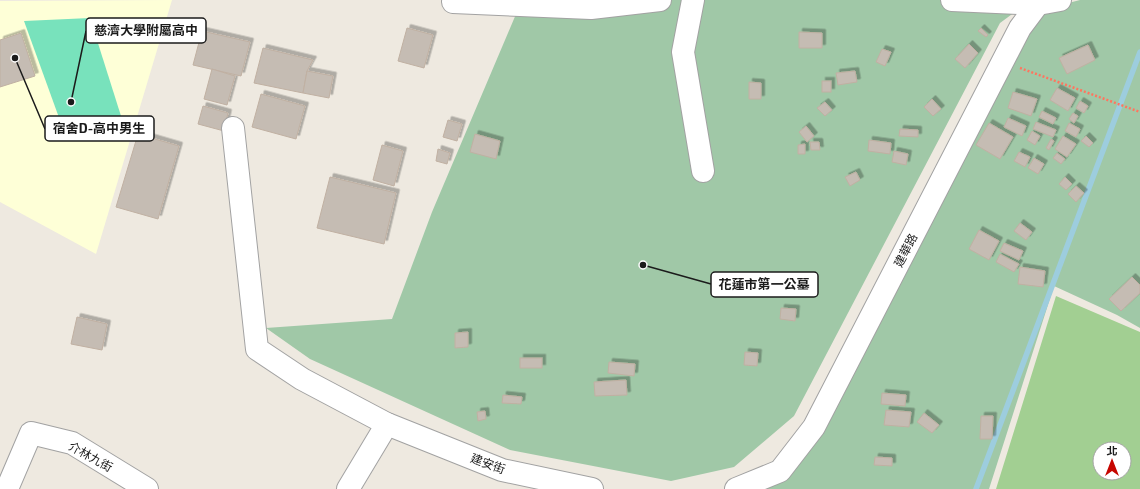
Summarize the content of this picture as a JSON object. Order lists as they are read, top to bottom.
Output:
{
  "streets": {
    "street": ["建華路", "介林九街", "建安街"]
  },
  "places": ["宿舍D-高中男生", "慈濟大學附屬高中", "花蓮市第一公墓"],
  "north": "top"
}
